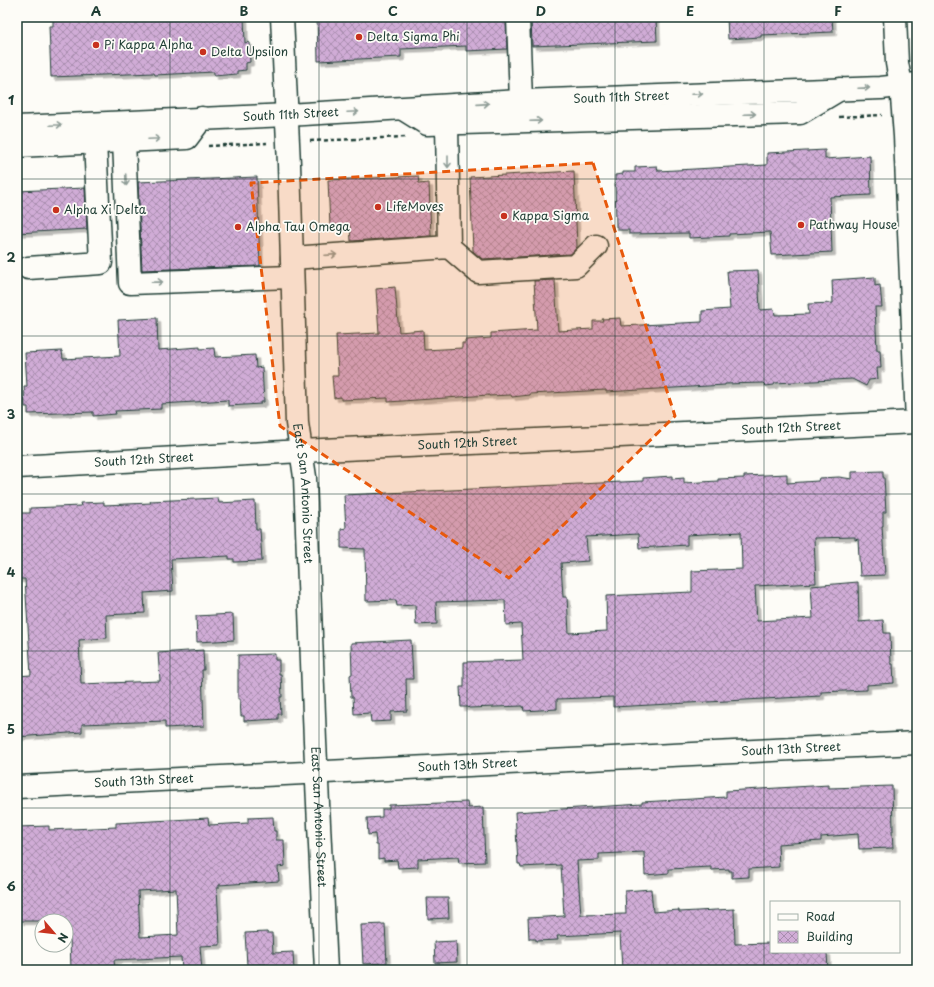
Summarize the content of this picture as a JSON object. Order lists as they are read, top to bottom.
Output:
{
  "streets": {
    "street": [
      "South 11th Street",
      "South 12th Street",
      "East San Antonio Street",
      "South 13th Street"
    ]
  },
  "crossings": [
    ["South 11th Street", "East San Antonio Street"],
    ["South 12th Street", "East San Antonio Street"],
    ["East San Antonio Street", "South 13th Street"]
  ],
  "one_way": ["South 11th Street"],
  "places": [
    "Delta Sigma Phi",
    "Pi Kappa Alpha",
    "Delta Upsilon",
    "LifeMoves",
    "Alpha Xi Delta",
    "Kappa Sigma",
    "Pathway House",
    "Alpha Tau Omega"
  ],
  "legend": ["Road", "Building"],
  "north": "bottom right",
  "grid": {
    "columns": [
      "A",
      "B",
      "C",
      "D",
      "E",
      "F"
    ],
    "rows": [
      "1",
      "2",
      "3",
      "4",
      "5",
      "6"
    ]
  }
}
